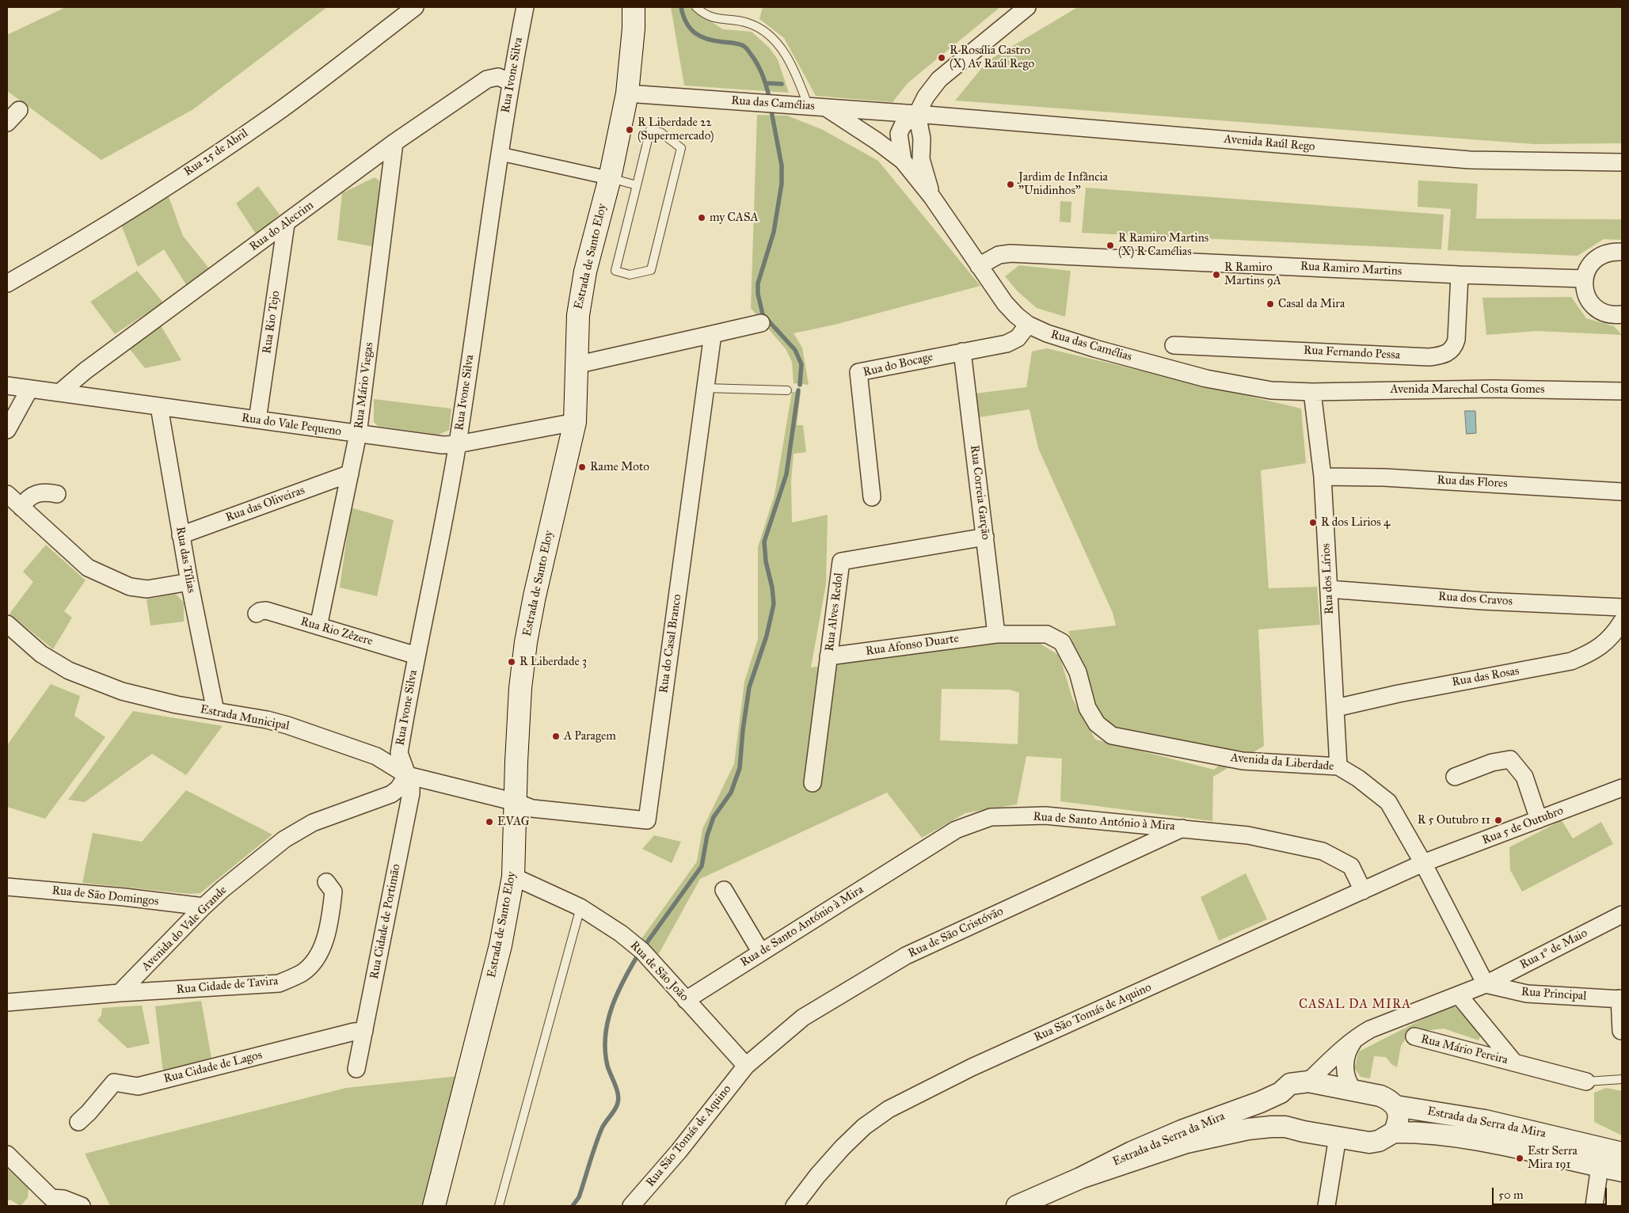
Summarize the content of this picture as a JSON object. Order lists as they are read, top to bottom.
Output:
{
  "streets": {
    "main road": ["Estrada de Santo Eloy"],
    "street": [
      "Rua Ivone Silva",
      "Rua das Camélias",
      "Avenida Raúl Rego",
      "Rua 25 de Abril",
      "Rua do Alecrim",
      "Rua Ramiro Martins",
      "Rua Rio Tejo",
      "Rua Fernando Pessa",
      "Rua do Bocage",
      "Rua Mário Viegas",
      "Avenida Marechal Costa Gomes",
      "Rua do Vale Pequeno",
      "Rua das Flores",
      "Rua Correia Garção",
      "Rua das Oliveiras",
      "Rua das Tílias",
      "Rua dos Lírios",
      "Rua dos Cravos",
      "Rua Alves Redol",
      "Rua Rio Zêzere",
      "Rua do Casal Branco",
      "Rua Afonso Duarte",
      "Rua das Rosas",
      "Estrada Municipal",
      "Avenida da Liberdade",
      "Rua de Santo António à Mira",
      "Rua 5 de Outubro",
      "Rua de São Domingos",
      "Rua Cidade de Portimão",
      "Avenida do Vale Grande",
      "Rua de São Cristóvão",
      "Rua 1º de Maio",
      "Rua de São João",
      "Rua Cidade de Tavira",
      "Rua Principal",
      "Rua São Tomás de Aquino",
      "Rua Mário Pereira",
      "Rua Cidade de Lagos",
      "Estrada da Serra da Mira"
    ]
  },
  "crossings": [
    ["Rua Ivone Silva", "Rua do Alecrim"],
    ["Rua Ivone Silva", "Rua do Vale Pequeno"],
    ["Rua Ivone Silva", "Rua Rio Zêzere"],
    ["Rua Ivone Silva", "Estrada Municipal"],
    ["Rua Ivone Silva", "Rua Cidade de Portimão"],
    ["Rua Ivone Silva", "Avenida do Vale Grande"],
    ["Rua das Camélias", "Avenida Raúl Rego"],
    ["Rua das Camélias", "Estrada de Santo Eloy"],
    ["Rua das Camélias", "Rua Ramiro Martins"],
    ["Rua das Camélias", "Rua do Bocage"],
    ["Rua das Camélias", "Avenida Marechal Costa Gomes"],
    ["Rua das Camélias", "Rua dos Lírios"],
    ["Rua do Alecrim", "Rua Rio Tejo"],
    ["Rua do Alecrim", "Rua Mário Viegas"],
    ["Rua do Alecrim", "Rua do Vale Pequeno"],
    ["Estrada de Santo Eloy", "Rua do Vale Pequeno"],
    ["Estrada de Santo Eloy", "Rua do Casal Branco"],
    ["Estrada de Santo Eloy", "Estrada Municipal"],
    ["Estrada de Santo Eloy", "Rua de São João"],
    ["Rua Ramiro Martins", "Rua Fernando Pessa"],
    ["Rua Rio Tejo", "Rua do Vale Pequeno"],
    ["Rua do Bocage", "Rua Correia Garção"],
    ["Rua Mário Viegas", "Rua do Vale Pequeno"],
    ["Rua Mário Viegas", "Rua das Oliveiras"],
    ["Rua Mário Viegas", "Rua Rio Zêzere"],
    ["Avenida Marechal Costa Gomes", "Rua dos Lírios"],
    ["Rua do Vale Pequeno", "Rua das Tílias"],
    ["Rua das Flores", "Rua dos Lírios"],
    ["Rua Correia Garção", "Rua Alves Redol"],
    ["Rua Correia Garção", "Rua Afonso Duarte"],
    ["Rua Correia Garção", "Avenida da Liberdade"],
    ["Rua das Oliveiras", "Rua das Tílias"],
    ["Rua das Tílias", "Estrada Municipal"],
    ["Rua dos Lírios", "Rua dos Cravos"],
    ["Rua dos Lírios", "Rua das Rosas"],
    ["Rua dos Lírios", "Avenida da Liberdade"],
    ["Rua Alves Redol", "Rua Afonso Duarte"],
    ["Rua do Casal Branco", "Estrada Municipal"],
    ["Rua Afonso Duarte", "Avenida da Liberdade"],
    ["Estrada Municipal", "Rua Cidade de Portimão"],
    ["Estrada Municipal", "Avenida do Vale Grande"],
    ["Avenida da Liberdade", "Rua 5 de Outubro"],
    ["Avenida da Liberdade", "Rua 1º de Maio"],
    ["Avenida da Liberdade", "Rua Principal"],
    ["Avenida da Liberdade", "Rua São Tomás de Aquino"],
    ["Rua de Santo António à Mira", "Rua de São Cristóvão"],
    ["Rua de Santo António à Mira", "Rua de São João"],
    ["Rua de Santo António à Mira", "Rua São Tomás de Aquino"],
    ["Rua 5 de Outubro", "Rua São Tomás de Aquino"],
    ["Rua de São Domingos", "Avenida do Vale Grande"],
    ["Rua Cidade de Portimão", "Avenida do Vale Grande"],
    ["Rua Cidade de Portimão", "Rua Cidade de Lagos"],
    ["Avenida do Vale Grande", "Rua Cidade de Tavira"],
    ["Rua de São Cristóvão", "Rua de São João"],
    ["Rua de São Cristóvão", "Rua São Tomás de Aquino"],
    ["Rua 1º de Maio", "Rua Principal"],
    ["Rua de São João", "Rua São Tomás de Aquino"]
  ],
  "districts": ["CASAL DA MIRA"],
  "places": [
    "R Rosália Castro (X) Av Raúl Rego",
    "R Liberdade 22 (Supermercado)",
    "Jardim de Infância \"Unidinhos\"",
    "my CASA",
    "R Ramiro Martins (X) R Camélias",
    "R Ramiro Martins 9A",
    "Casal da Mira",
    "Rame Moto",
    "R dos Lirios 4",
    "R Liberdade 3",
    "A Paragem",
    "R 5 Outubro 11",
    "EVAG",
    "Estr Serra Mira 191"
  ],
  "scale_bar": "50 m"
}
